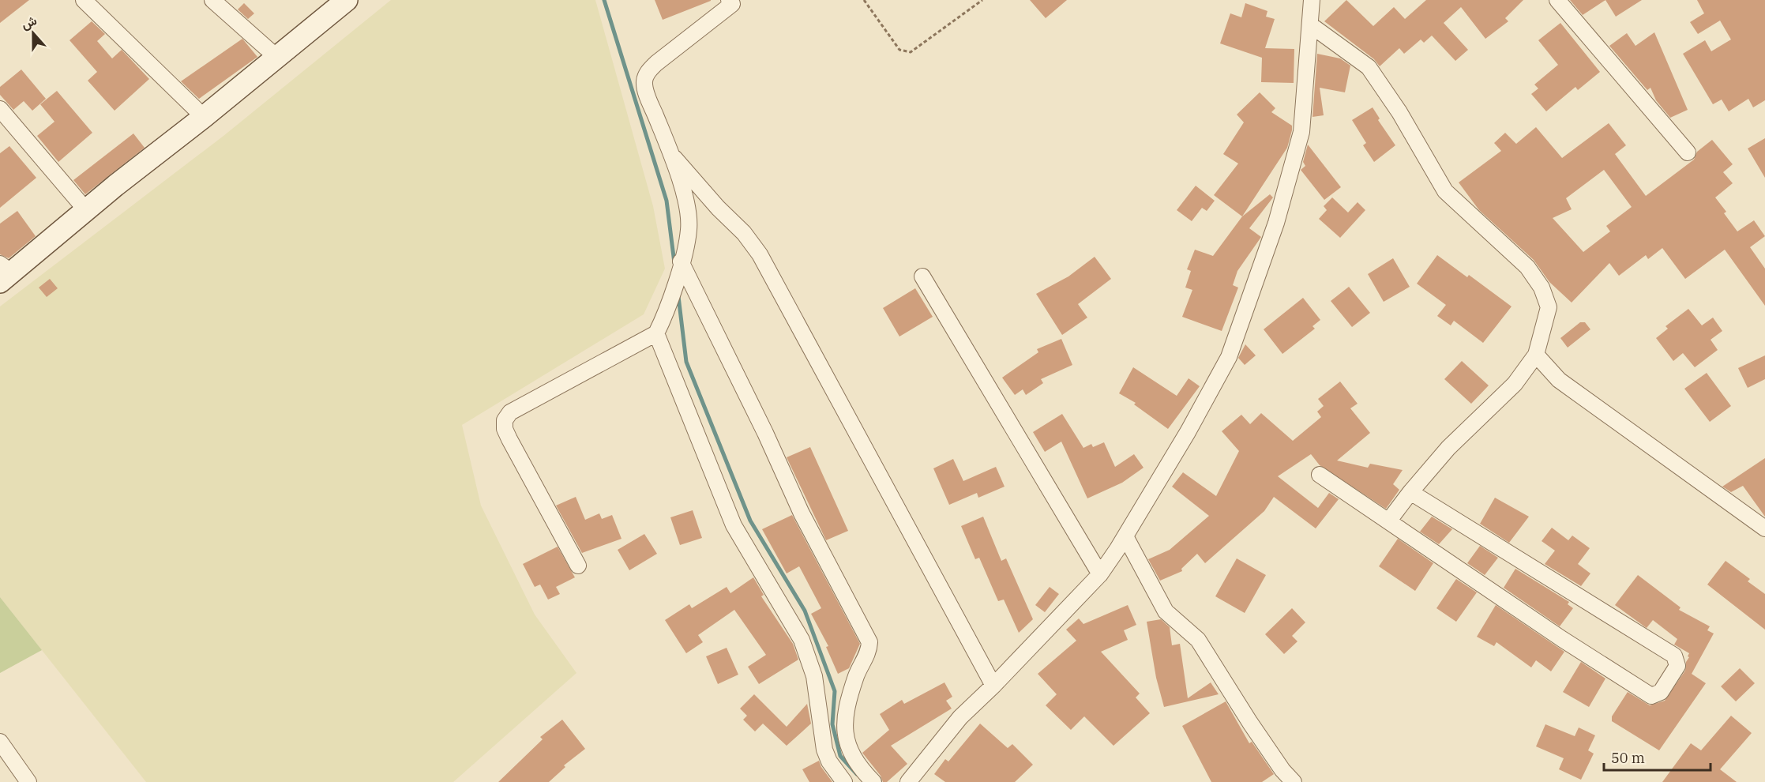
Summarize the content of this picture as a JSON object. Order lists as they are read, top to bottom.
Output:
{
  "scale_bar": "50 m",
  "north": "top"
}
